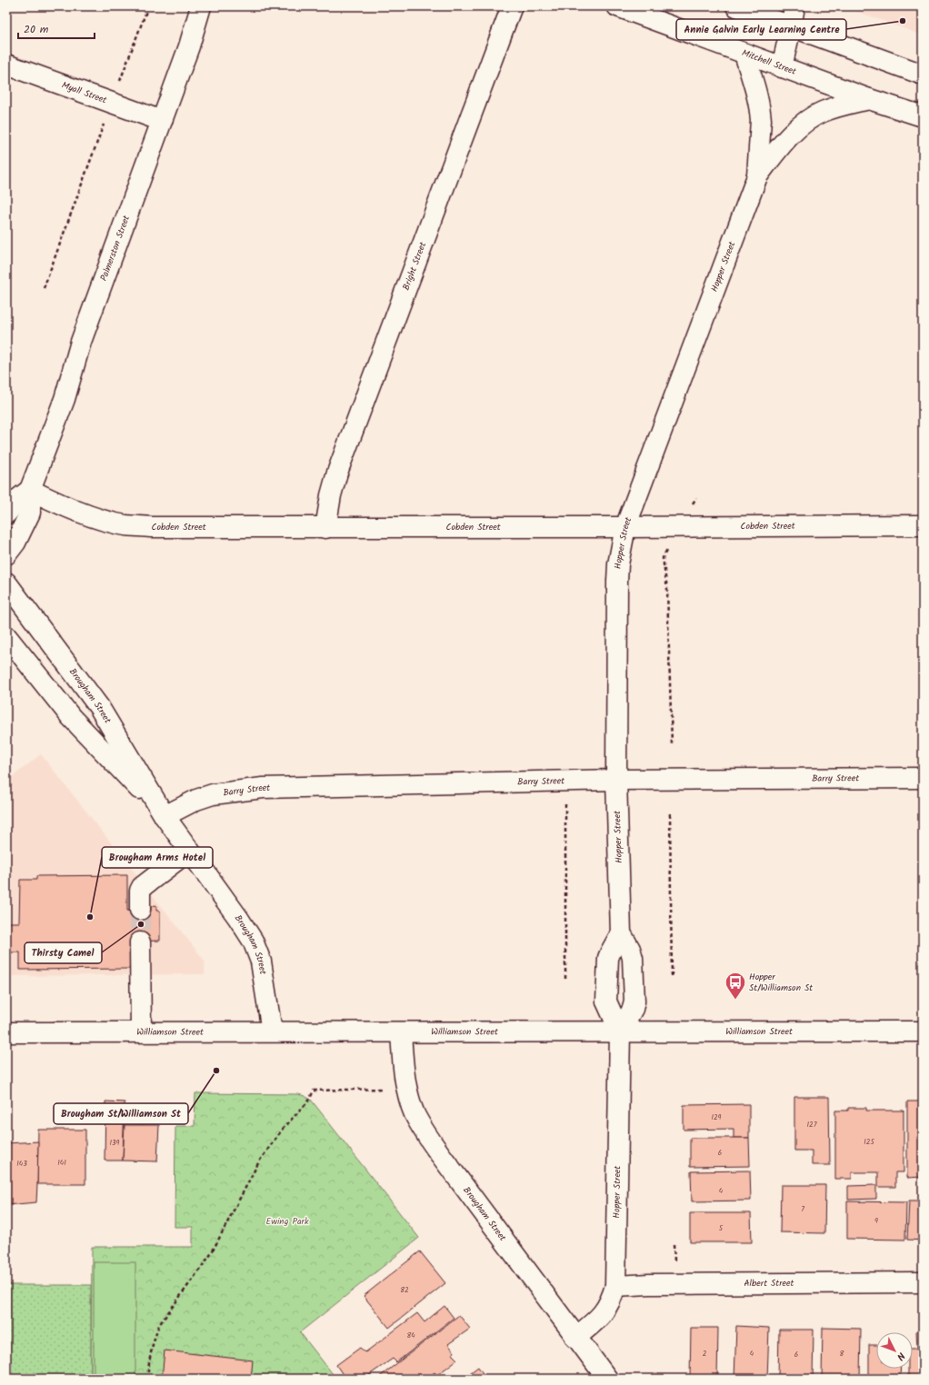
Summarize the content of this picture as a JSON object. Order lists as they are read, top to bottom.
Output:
{
  "streets": {
    "street": [
      "Mitchell Street",
      "Myall Street",
      "Palmerston Street",
      "Bright Street",
      "Hopper Street",
      "Cobden Street",
      "Brougham Street",
      "Barry Street",
      "Williamson Street",
      "Albert Street"
    ]
  },
  "crossings": [
    ["Mitchell Street", "Hopper Street"],
    ["Myall Street", "Palmerston Street"],
    ["Palmerston Street", "Cobden Street"],
    ["Bright Street", "Cobden Street"],
    ["Hopper Street", "Cobden Street"],
    ["Hopper Street", "Brougham Street"],
    ["Hopper Street", "Barry Street"],
    ["Hopper Street", "Williamson Street"],
    ["Hopper Street", "Albert Street"],
    ["Brougham Street", "Barry Street"],
    ["Brougham Street", "Williamson Street"]
  ],
  "parks": ["Ewing Park"],
  "places": {
    "other": [
      "Annie Galvin Early Learning Centre",
      "Brougham Arms Hotel",
      "Thirsty Camel",
      "Brougham St/Williamson St"
    ],
    "bus stop": ["Hopper St/Williamson St"]
  },
  "house_numbers": [
    "129",
    "127",
    "125",
    "139",
    "6",
    "141",
    "143",
    "4",
    "7",
    "9",
    "5",
    "82",
    "84",
    "2",
    "4",
    "8",
    "6"
  ],
  "scale_bar": "20 m",
  "north": "bottom right"
}
